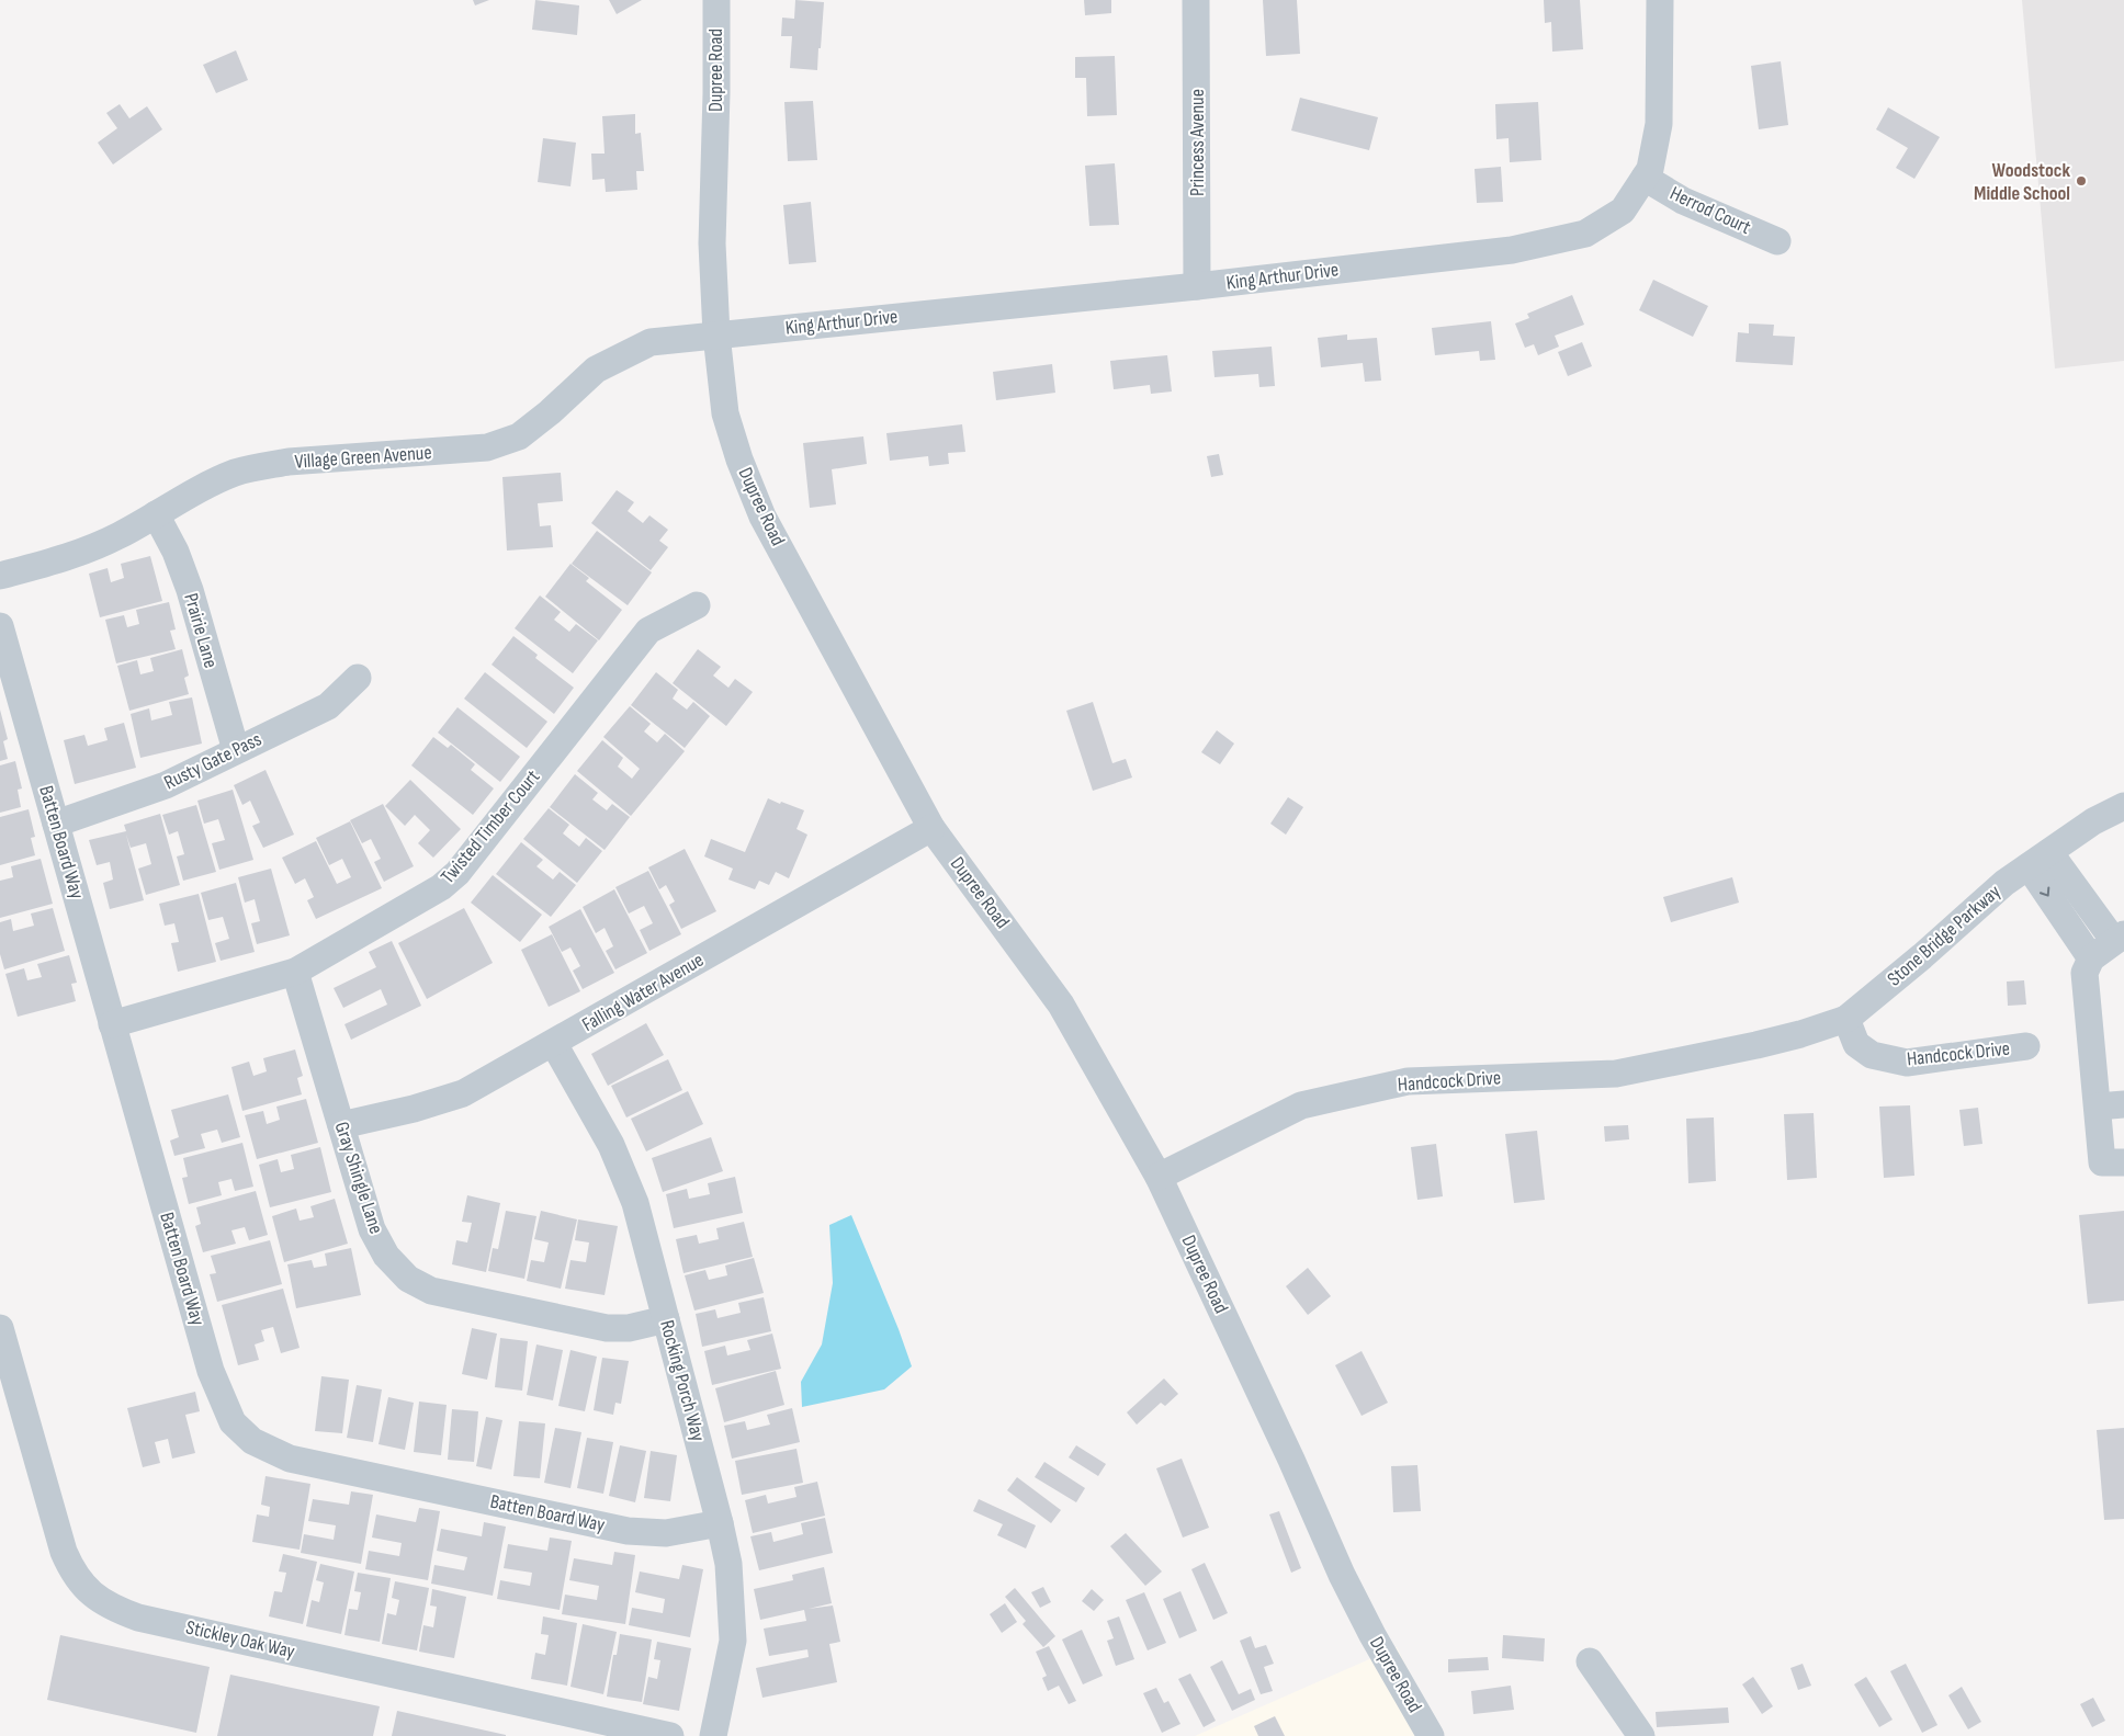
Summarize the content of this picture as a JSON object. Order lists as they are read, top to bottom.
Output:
{
  "streets": {
    "street": [
      "Dupree Road",
      "Princess Avenue",
      "Herrod Court",
      "King Arthur Drive",
      "Village Green Avenue",
      "Prairie Lane",
      "Rusty Gate Pass",
      "Twisted Timber Court",
      "Batten Board Way",
      "Stone Bridge Parkway",
      "Falling Water Avenue",
      "Handcock Drive",
      "Gray Shingle Lane",
      "Rocking Porch Way",
      "Stickley Oak Way"
    ]
  },
  "crossings": [
    ["Dupree Road", "King Arthur Drive"],
    ["Dupree Road", "Village Green Avenue"],
    ["Dupree Road", "Falling Water Avenue"],
    ["Dupree Road", "Handcock Drive"],
    ["Princess Avenue", "King Arthur Drive"],
    ["Herrod Court", "King Arthur Drive"],
    ["King Arthur Drive", "Village Green Avenue"],
    ["Village Green Avenue", "Prairie Lane"],
    ["Prairie Lane", "Rusty Gate Pass"],
    ["Rusty Gate Pass", "Batten Board Way"],
    ["Twisted Timber Court", "Batten Board Way"],
    ["Twisted Timber Court", "Gray Shingle Lane"],
    ["Batten Board Way", "Rocking Porch Way"],
    ["Stone Bridge Parkway", "Handcock Drive"],
    ["Falling Water Avenue", "Gray Shingle Lane"],
    ["Falling Water Avenue", "Rocking Porch Way"],
    ["Gray Shingle Lane", "Rocking Porch Way"]
  ],
  "places": ["Woodstock Middle School"]
}
